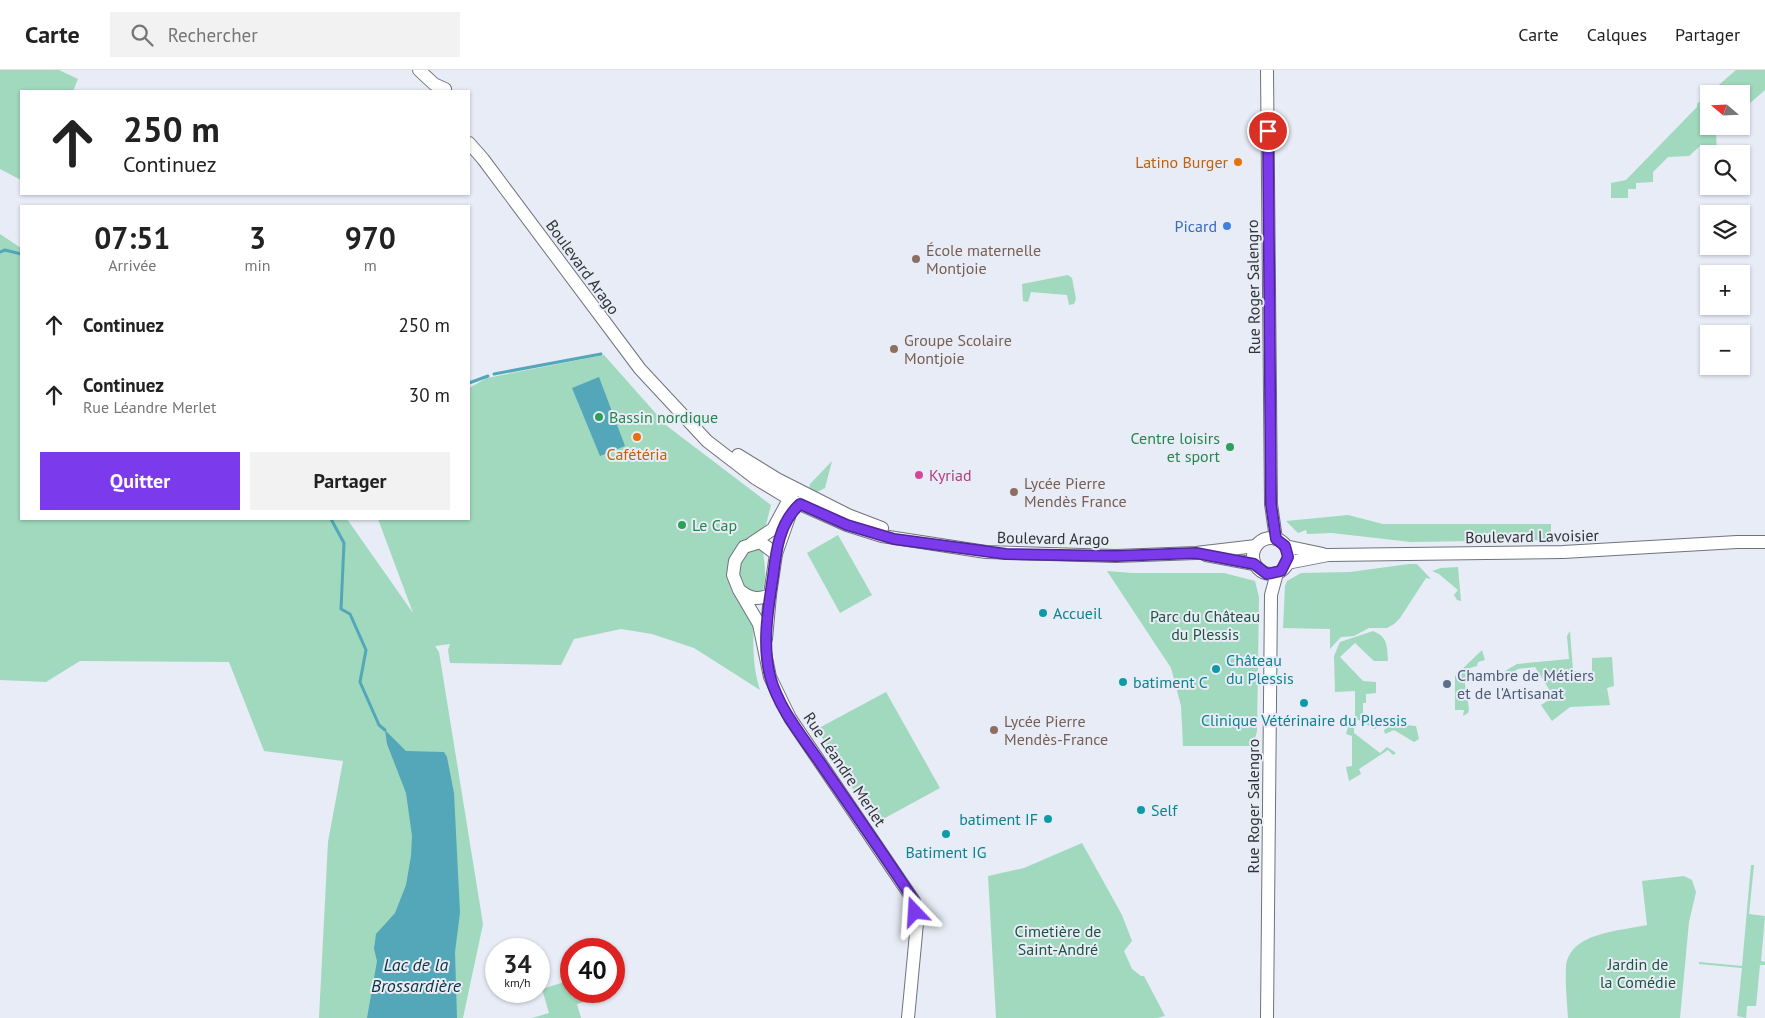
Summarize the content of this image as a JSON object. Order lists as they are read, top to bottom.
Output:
{
  "streets": {
    "main road": [
      "Boulevard Arago",
      "Rue Roger Salengro",
      "Boulevard Lavoisier",
      "Rue Léandre Merlet"
    ]
  },
  "crossings": [
    ["Boulevard Arago", "Rue Roger Salengro"],
    ["Boulevard Arago", "Boulevard Lavoisier"],
    ["Rue Roger Salengro", "Boulevard Lavoisier"]
  ],
  "water": ["Lac de la Brossardière"],
  "parks": ["Parc du Château du Plessis", "Cimetière de Saint-André", "Jardin de la Comédie"],
  "places": [
    "Latino Burger",
    "Picard",
    "École maternelle Montjoie",
    "Groupe Scolaire Montjoie",
    "Bassin nordique",
    "Cafétéria",
    "Centre loisirs et sport",
    "Kyriad",
    "Lycée Pierre Mendès France",
    "Le Cap",
    "Accueil",
    "Château du Plessis",
    "batiment C",
    "Chambre de Métiers et de l'Artisanat",
    "Clinique Vétérinaire du Plessis",
    "Lycée Pierre Mendès-France",
    "Self",
    "batiment IF",
    "Batiment IG"
  ],
  "north": "left",
  "page": {
    "header": "Carte",
    "search": "Rechercher",
    "nav": ["Carte", "Calques", "Partager"],
    "map_buttons": ["+", "−"],
    "turn": ["250 m", "Continuez"],
    "eta": [
      "07:51",
      "Arrivée",
      "3",
      "min",
      "970",
      "m"
    ],
    "list": [
      {
        "name": "Continuez",
        "value": "250 m"
      },
      {
        "name": "Continuez",
        "note": "Rue Léandre Merlet",
        "value": "30 m"
      }
    ],
    "buttons": ["Quitter", "Partager"],
    "speed": "34 km/h",
    "limit": "40"
  }
}
